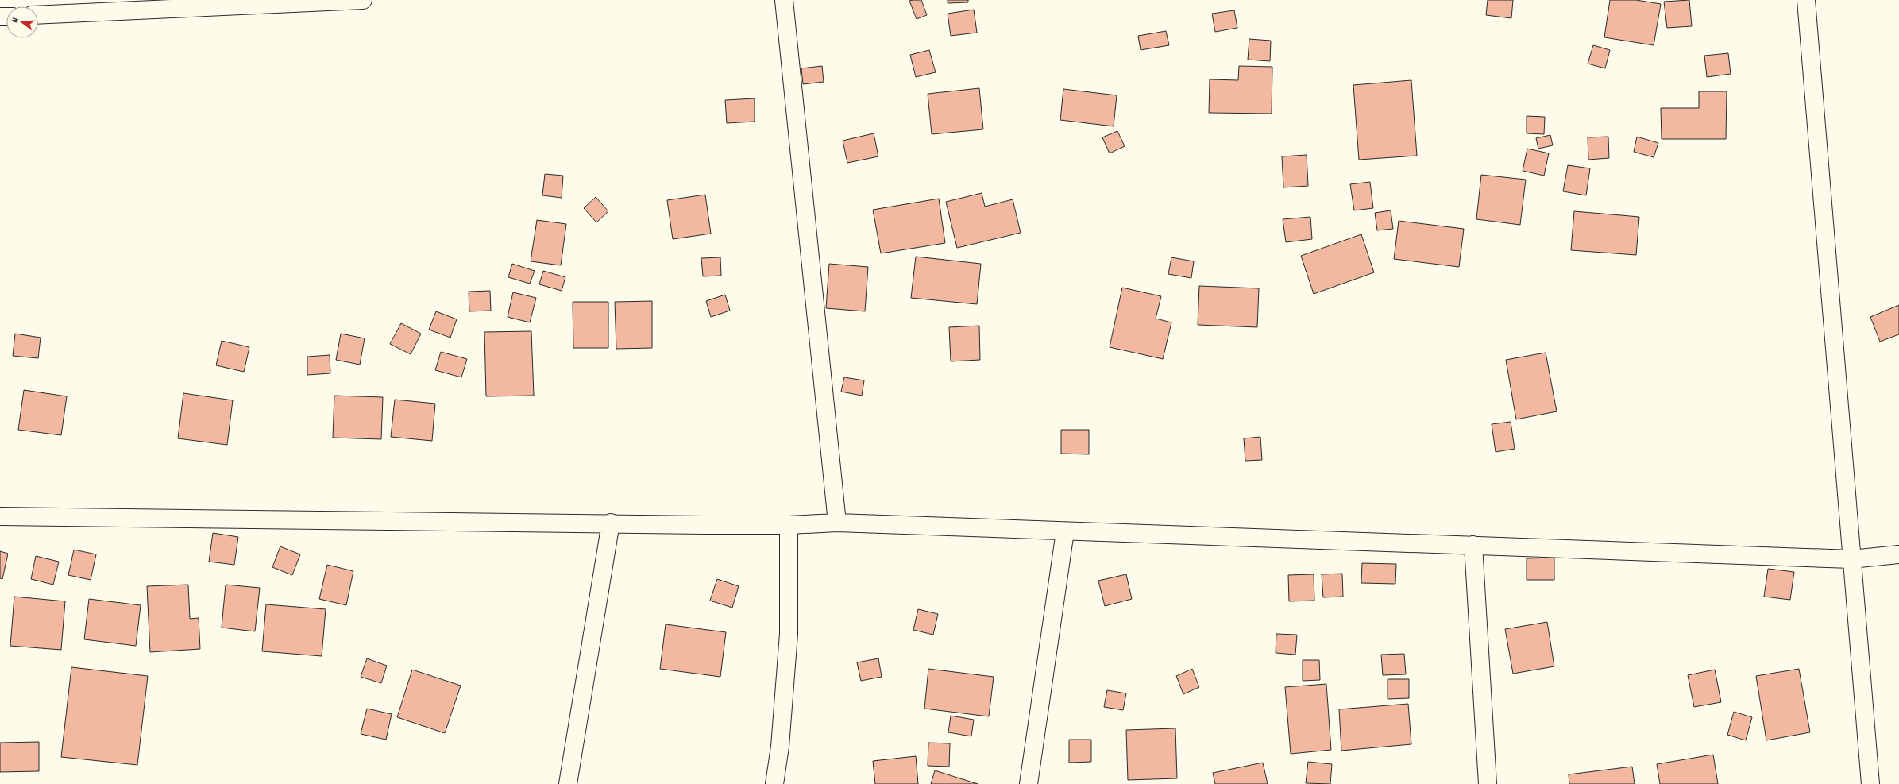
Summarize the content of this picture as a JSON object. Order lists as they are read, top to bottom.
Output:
{
  "north": "left"
}
